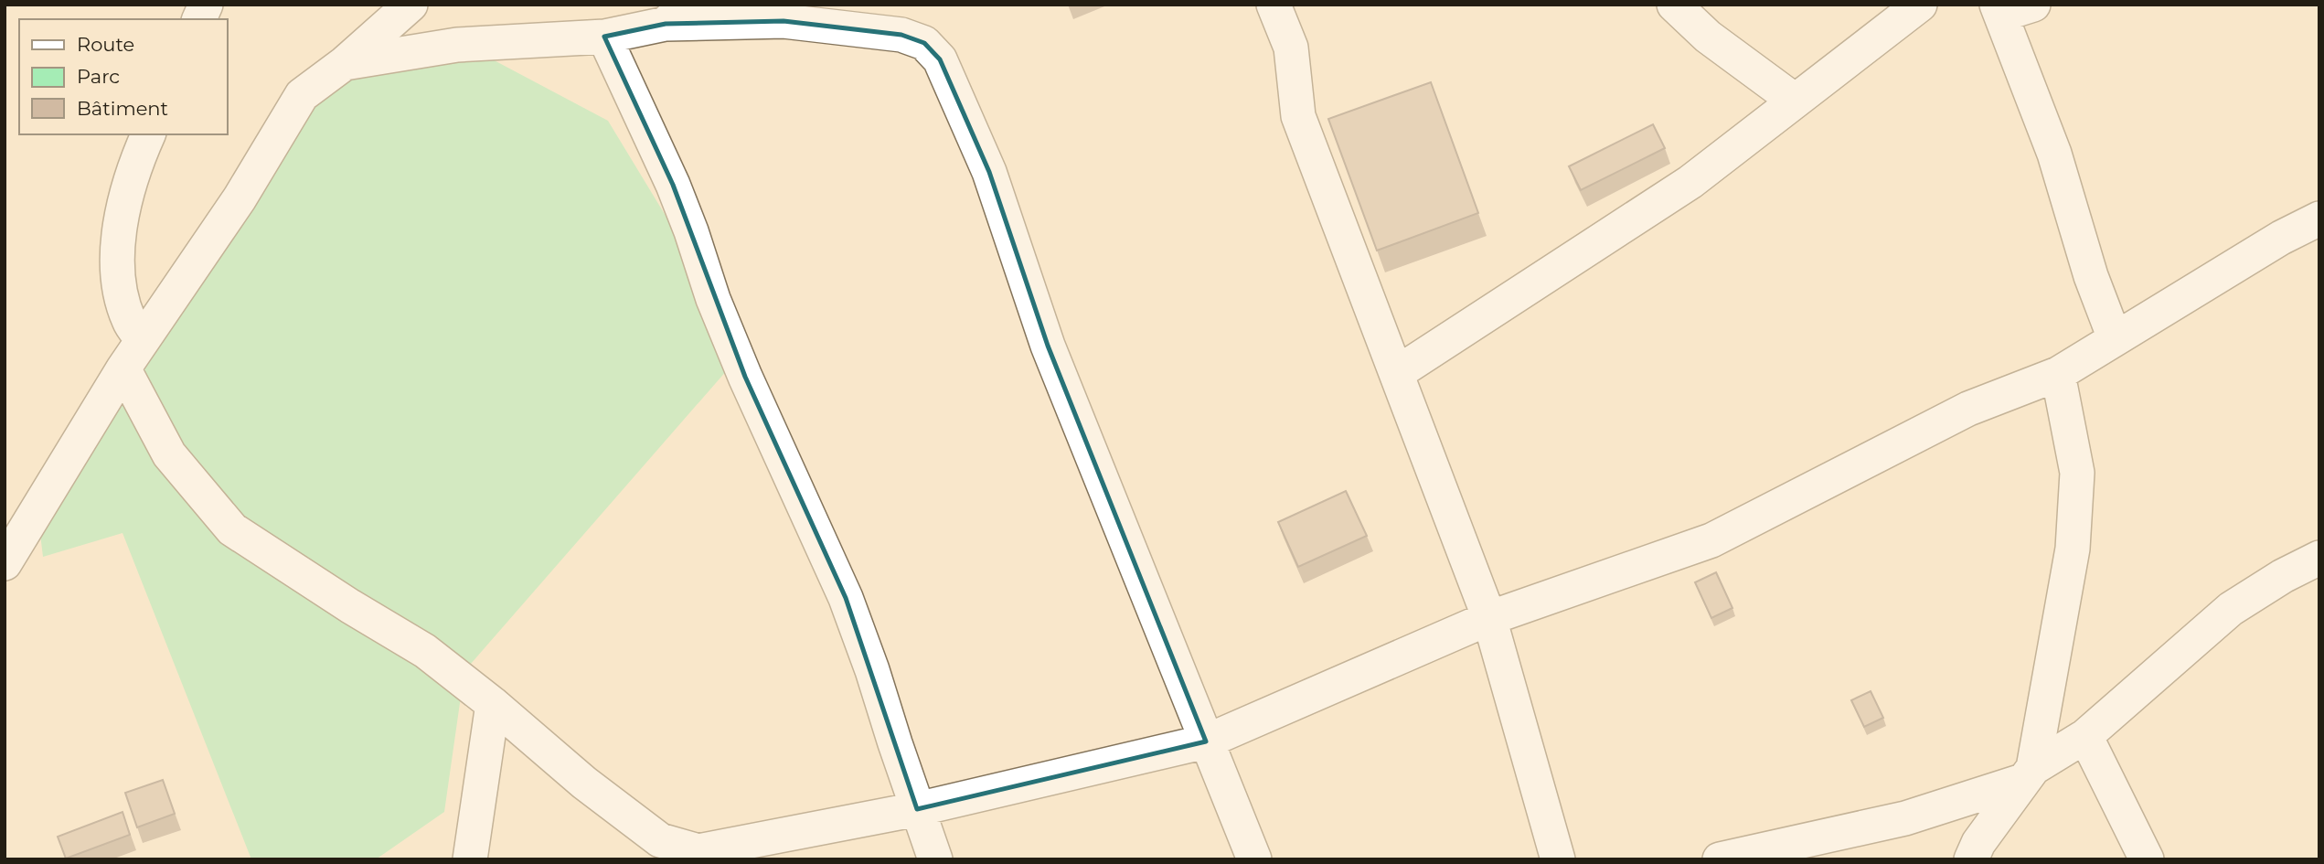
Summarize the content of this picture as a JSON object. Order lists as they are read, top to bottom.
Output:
{
  "legend": ["Route", "Parc", "Bâtiment"]
}
